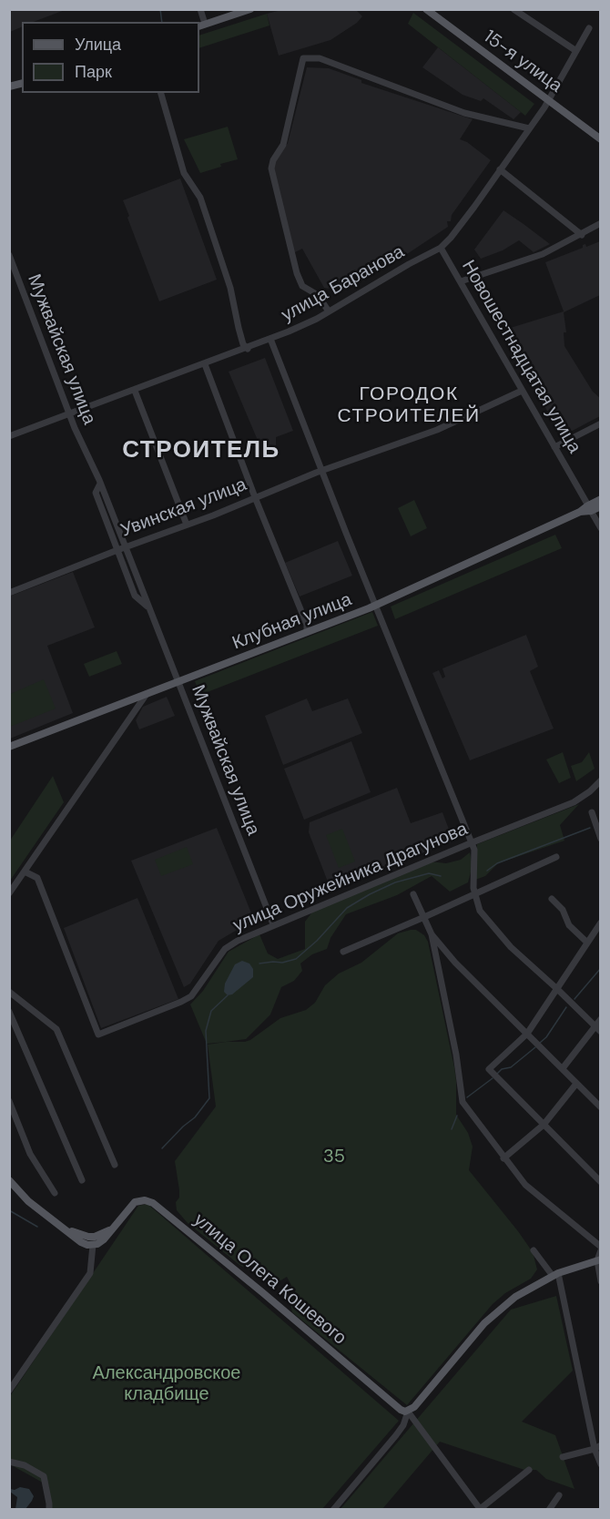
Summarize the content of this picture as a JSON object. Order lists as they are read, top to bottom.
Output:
{
  "streets": {
    "main road": ["15-я улица", "Клубная улица", "улица Олега Кошевого"],
    "street": [
      "улица Баранова",
      "Мужвайская улица",
      "Новошестнадцатая улица",
      "Увинская улица",
      "улица Оружейника Драгунова"
    ]
  },
  "crossings": [
    ["15-я улица", "улица Баранова"],
    ["улица Баранова", "Мужвайская улица"],
    ["улица Баранова", "Новошестнадцатая улица"],
    ["Мужвайская улица", "Увинская улица"],
    ["Мужвайская улица", "Клубная улица"],
    ["Мужвайская улица", "улица Оружейника Драгунова"],
    ["Новошестнадцатая улица", "Увинская улица"],
    ["Новошестнадцатая улица", "Клубная улица"]
  ],
  "districts": ["ГОРОДОК СТРОИТЕЛЕЙ", "СТРОИТЕЛЬ"],
  "parks": ["35", "Александровское кладбище"],
  "legend": ["Улица", "Парк"]
}
